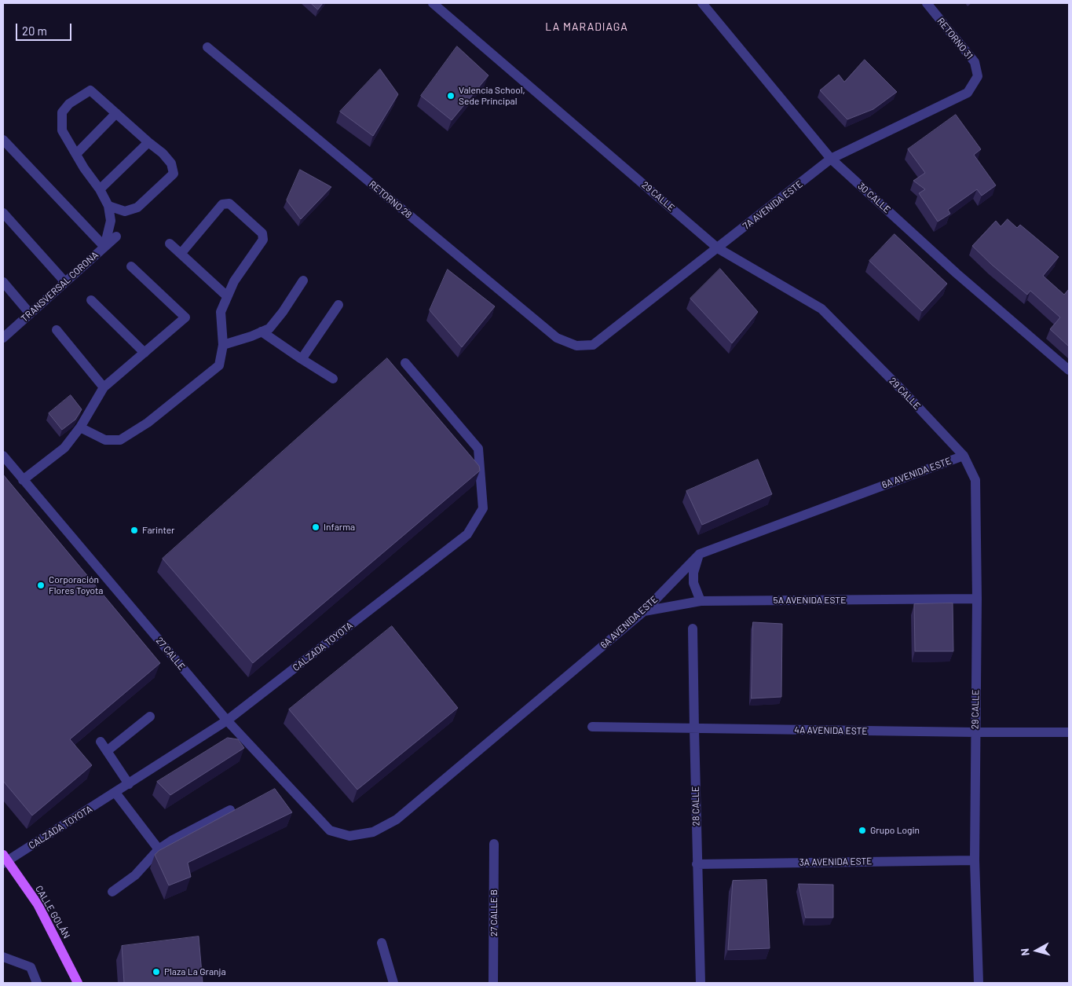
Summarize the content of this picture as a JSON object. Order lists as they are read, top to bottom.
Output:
{
  "streets": {
    "main road": ["CALLE GOLÁN"],
    "street": [
      "RETORNO 31",
      "29 CALLE",
      "30 CALLE",
      "RETORNO 28",
      "7A AVENIDA ESTE",
      "TRANSVERSAL CORONA",
      "6A AVENIDA ESTE",
      "5A AVENIDA ESTE",
      "CALZADA TOYOTA",
      "27 CALLE",
      "4A AVENIDA ESTE",
      "28 CALLE",
      "3A AVENIDA ESTE",
      "27 CALLE B"
    ]
  },
  "crossings": [
    ["RETORNO 31", "7A AVENIDA ESTE"],
    ["29 CALLE", "7A AVENIDA ESTE"],
    ["29 CALLE", "6A AVENIDA ESTE"],
    ["29 CALLE", "5A AVENIDA ESTE"],
    ["29 CALLE", "4A AVENIDA ESTE"],
    ["29 CALLE", "3A AVENIDA ESTE"],
    ["30 CALLE", "7A AVENIDA ESTE"],
    ["RETORNO 28", "7A AVENIDA ESTE"],
    ["6A AVENIDA ESTE", "5A AVENIDA ESTE"],
    ["6A AVENIDA ESTE", "27 CALLE"],
    ["CALZADA TOYOTA", "27 CALLE"],
    ["CALZADA TOYOTA", "CALLE GOLÁN"],
    ["4A AVENIDA ESTE", "28 CALLE"],
    ["28 CALLE", "3A AVENIDA ESTE"]
  ],
  "districts": ["LA MARADIAGA"],
  "places": [
    "Valencia School, Sede Principal",
    "Infarma",
    "Farinter",
    "Corporación Flores Toyota",
    "Grupo Login",
    "Plaza La Granja"
  ],
  "scale_bar": "20 m",
  "north": "left"
}
